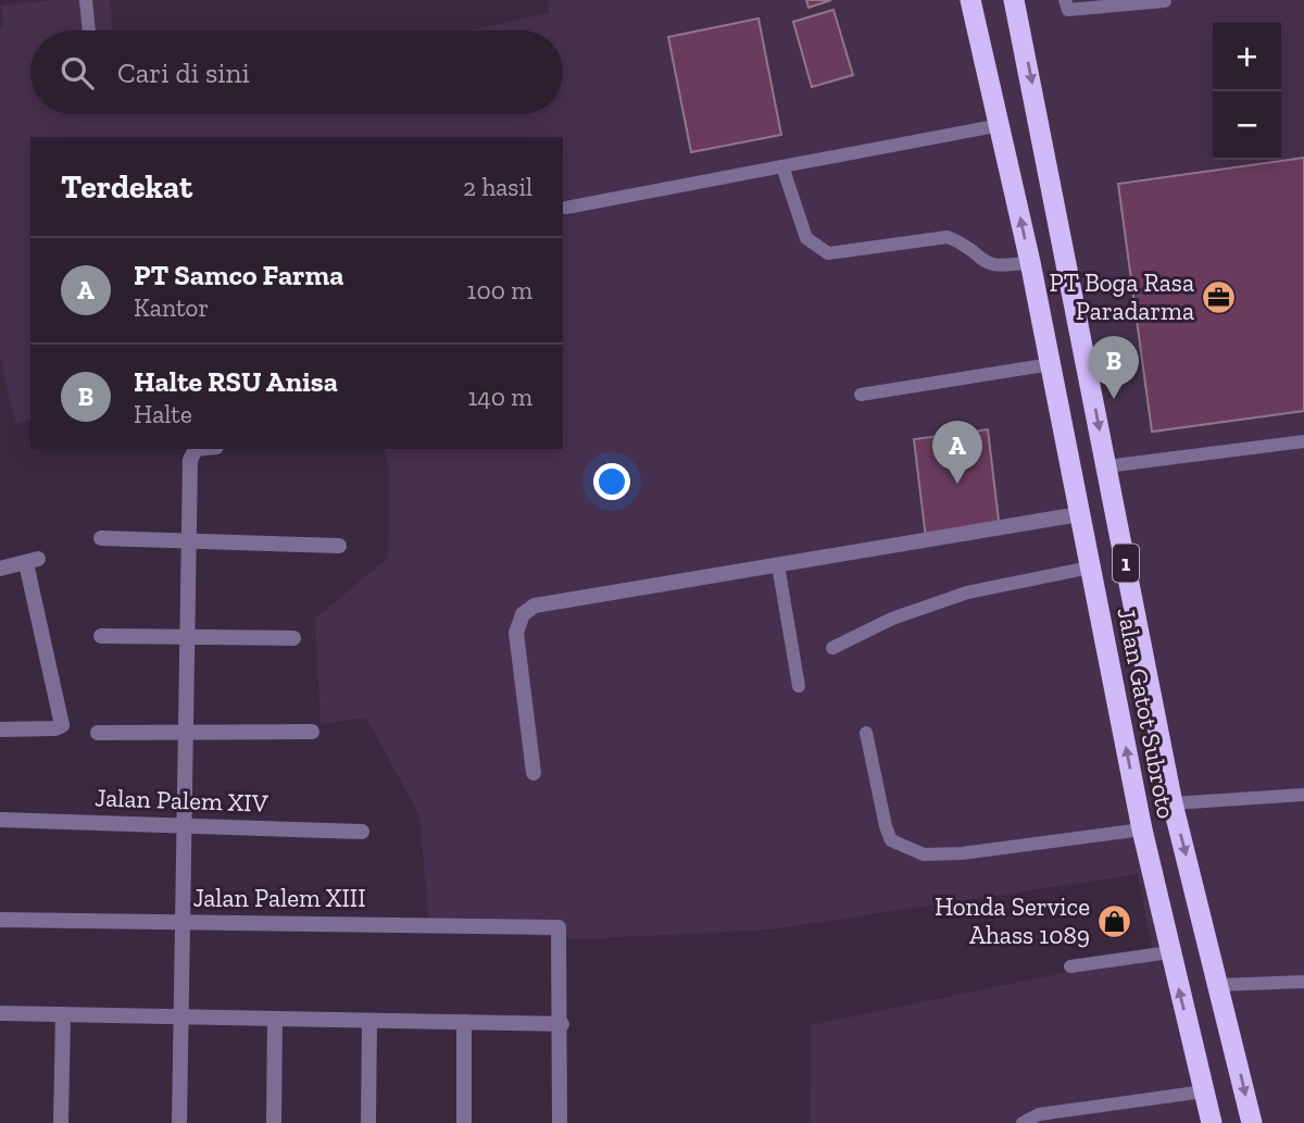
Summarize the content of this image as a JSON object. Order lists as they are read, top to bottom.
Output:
{
  "streets": {
    "highway": ["1", "Jalan Gatot Subroto"],
    "street": ["Jalan Palem XIV", "Jalan Palem XIII"]
  },
  "places": {
    "office": ["PT Boga Rasa Paradarma"],
    "shop": ["Honda Service Ahass 1089"]
  },
  "page": {
    "map_buttons": ["+", "−"],
    "search": "Cari di sini",
    "heading": ["Terdekat", "2 hasil"],
    "list": [
      {
        "mark": "A",
        "name": "PT Samco Farma",
        "note": "Kantor",
        "value": "100 m"
      },
      {
        "mark": "B",
        "name": "Halte RSU Anisa",
        "note": "Halte",
        "value": "140 m"
      }
    ],
    "pins": ["B", "A"]
  }
}
